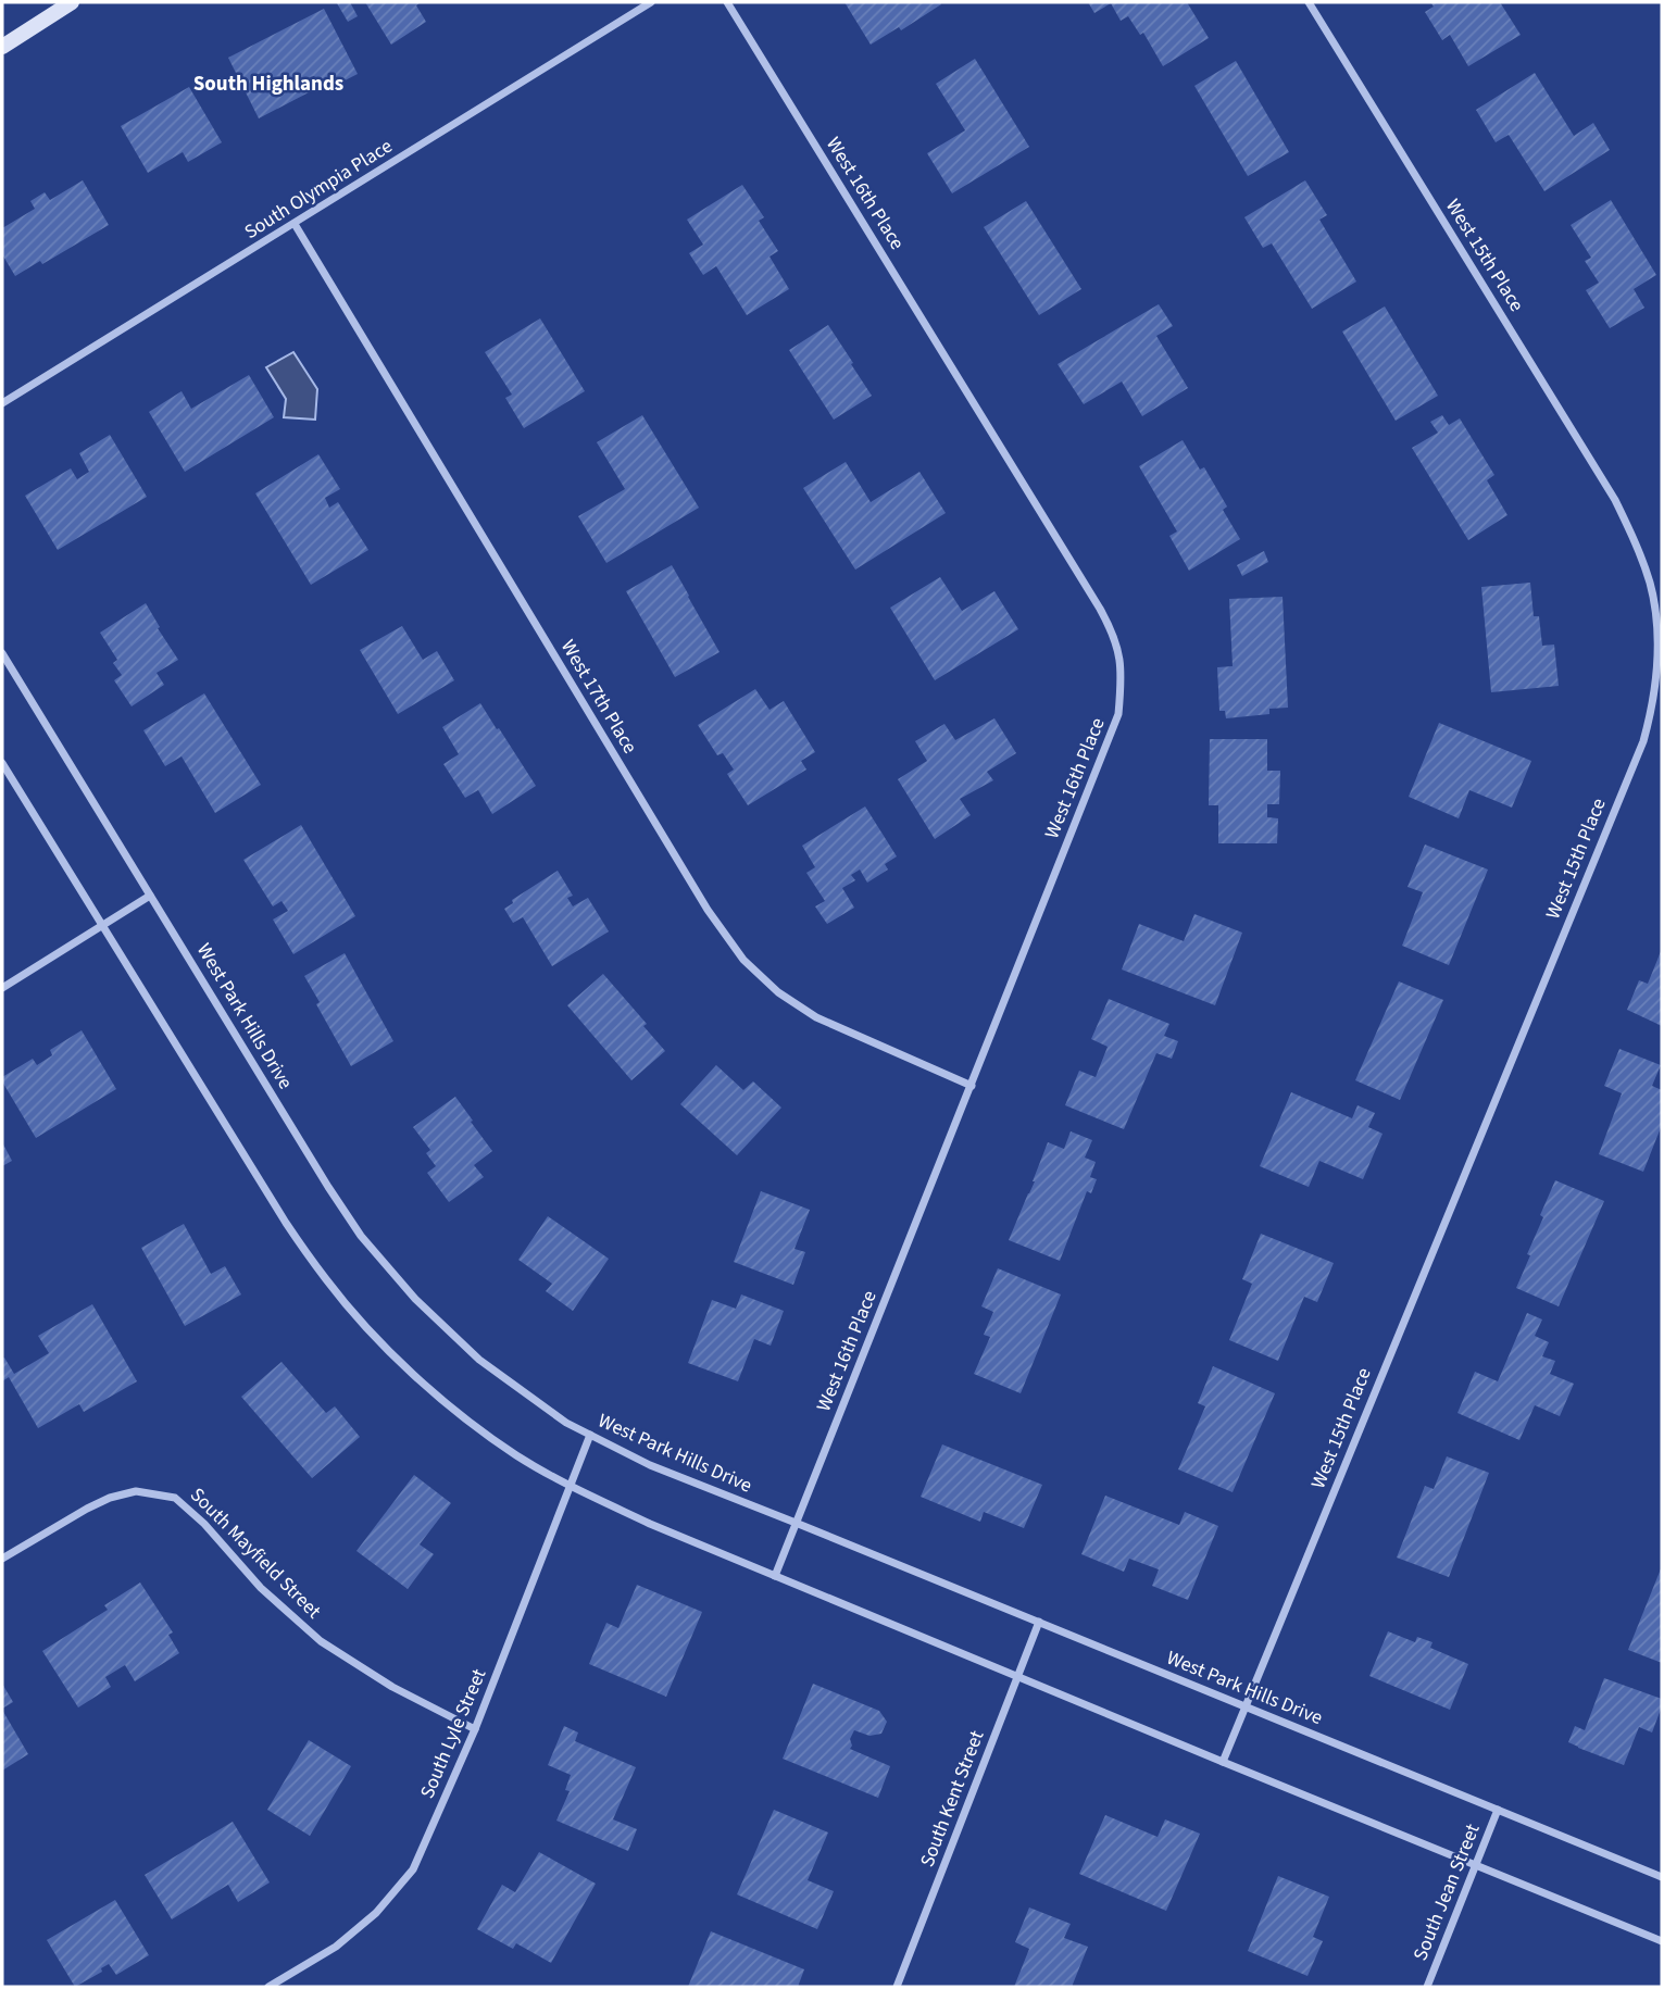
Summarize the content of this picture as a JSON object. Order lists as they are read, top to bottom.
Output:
{
  "streets": {
    "street": [
      "South Olympia Place",
      "West 16th Place",
      "West 15th Place",
      "West 17th Place",
      "West Park Hills Drive",
      "South Mayfield Street",
      "South Lyle Street",
      "South Kent Street",
      "South Jean Street"
    ]
  },
  "crossings": [
    ["South Olympia Place", "West 17th Place"],
    ["West 16th Place", "West 17th Place"],
    ["West 16th Place", "West Park Hills Drive"],
    ["West 15th Place", "West Park Hills Drive"],
    ["West Park Hills Drive", "South Lyle Street"],
    ["West Park Hills Drive", "South Kent Street"],
    ["West Park Hills Drive", "South Jean Street"],
    ["South Mayfield Street", "South Lyle Street"]
  ],
  "districts": ["South Highlands"]
}
